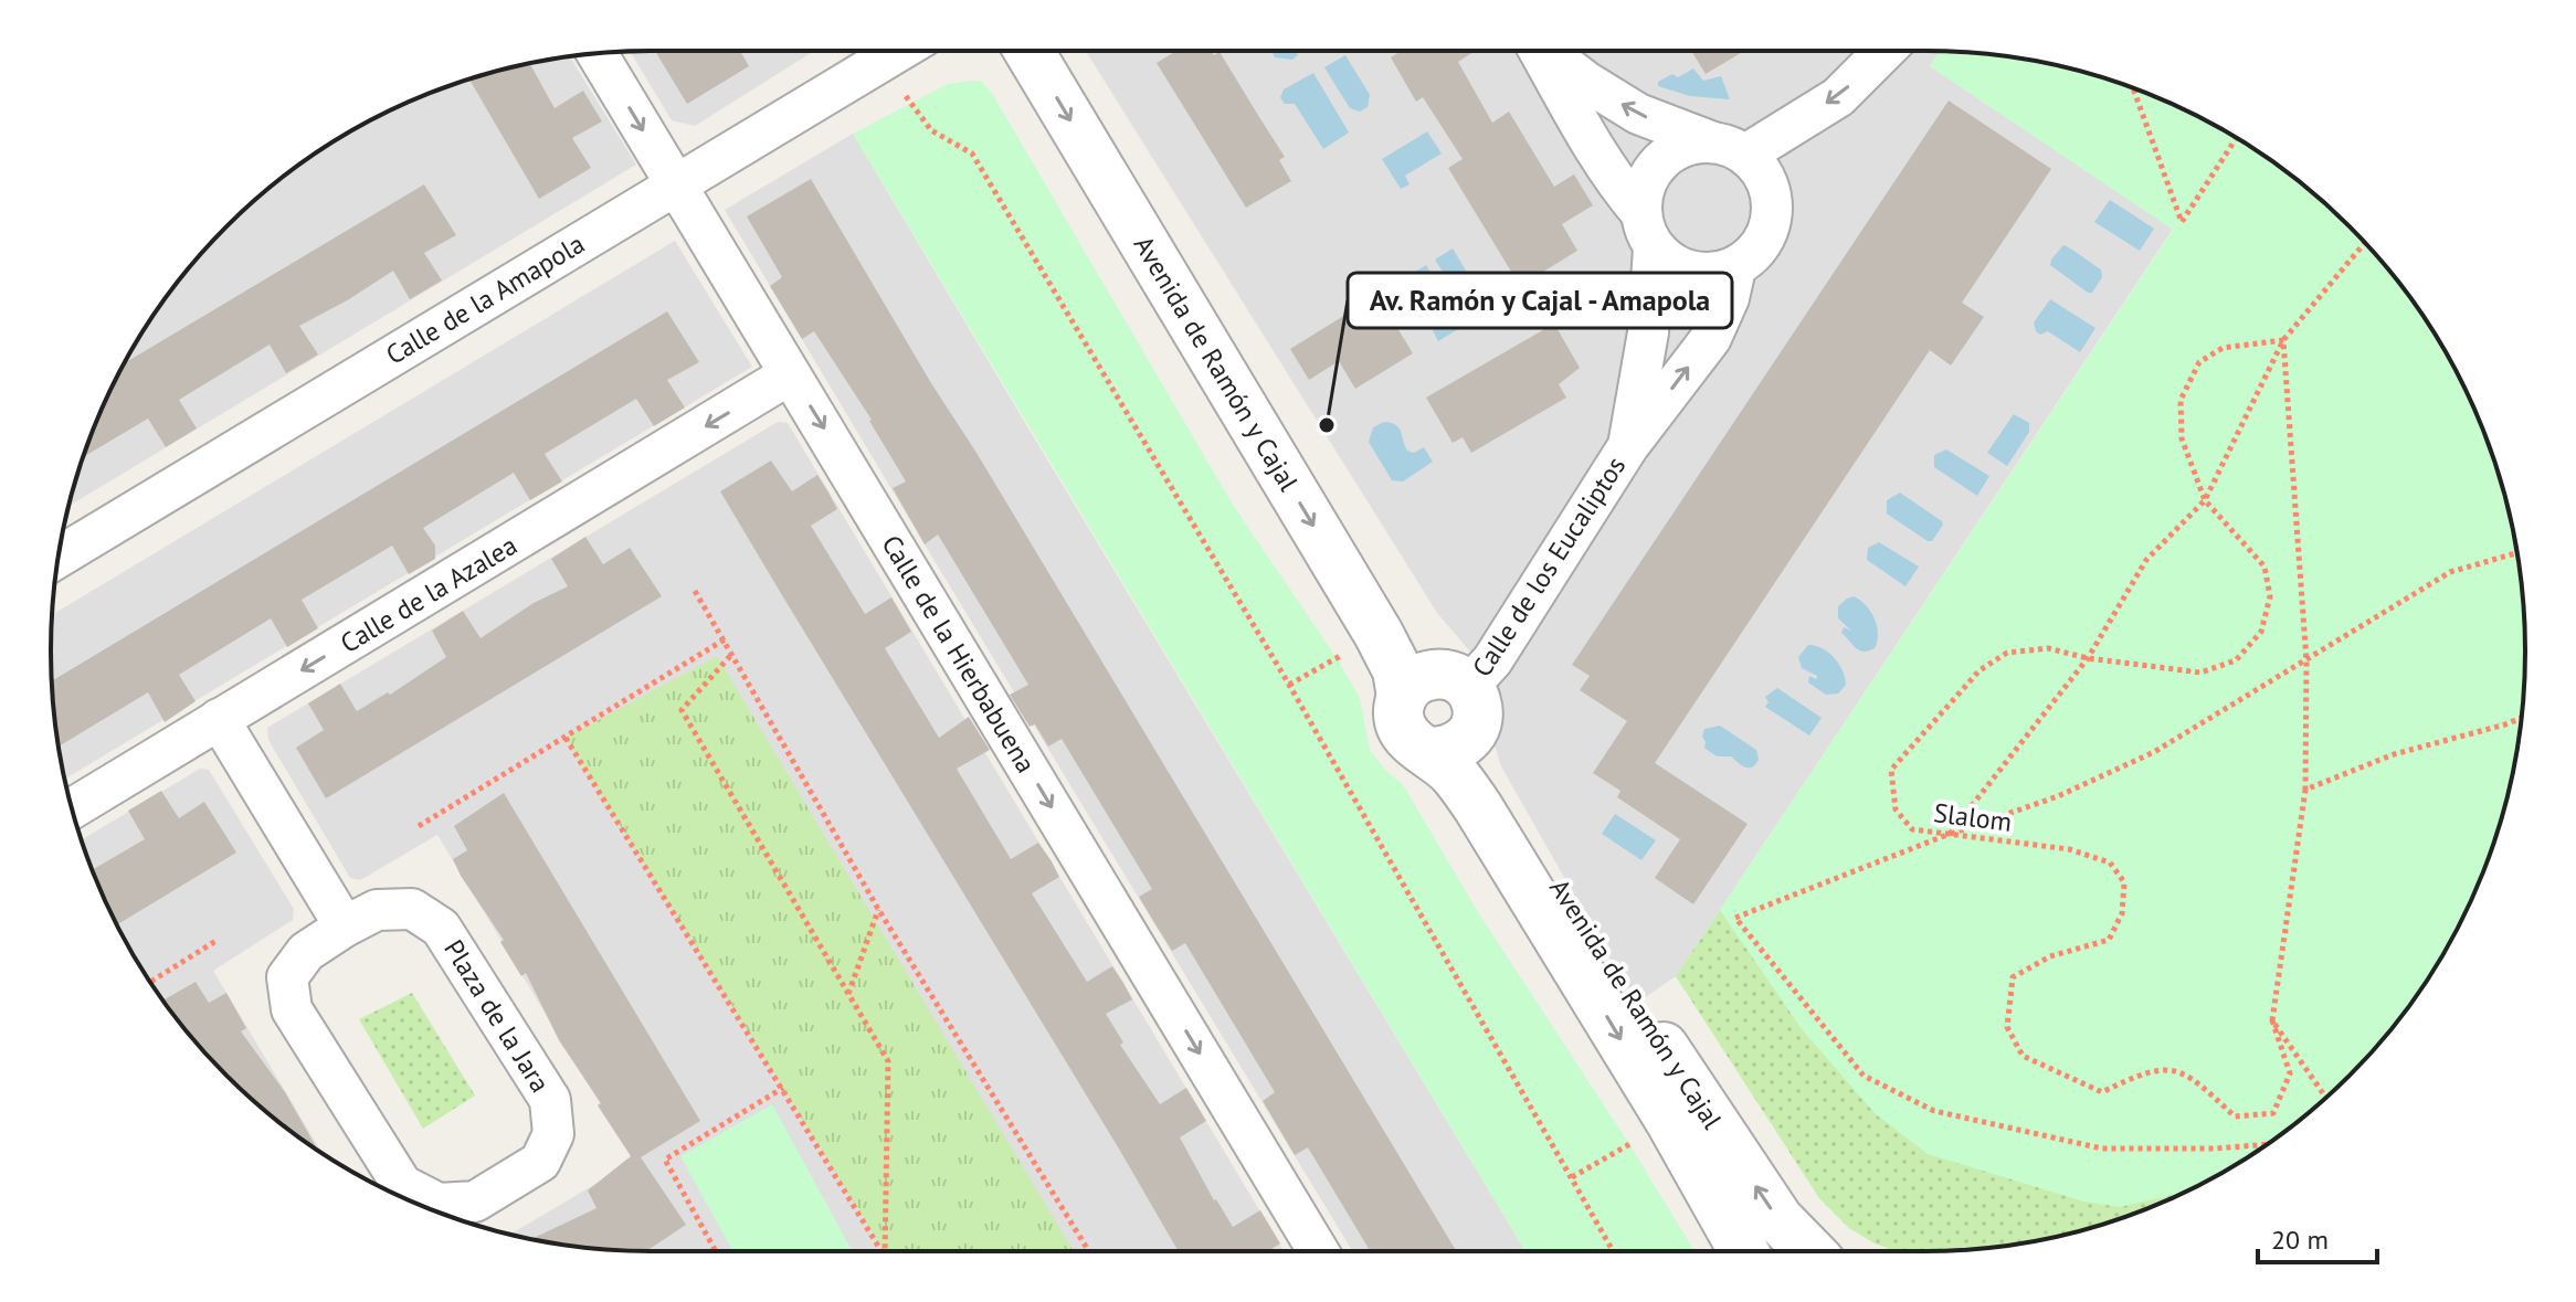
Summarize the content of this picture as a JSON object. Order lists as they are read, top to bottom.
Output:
{
  "streets": {
    "street": [
      "Calle de la Amapola",
      "Avenida de Ramón y Cajal",
      "Calle de los Eucaliptos",
      "Calle de la Azalea",
      "Calle de la Hierbabuena",
      "Plaza de la Jara"
    ],
    "path": ["Slalom"]
  },
  "crossings": [
    ["Calle de la Amapola", "Calle de la Hierbabuena"],
    ["Avenida de Ramón y Cajal", "Calle de los Eucaliptos"],
    ["Calle de la Azalea", "Calle de la Hierbabuena"]
  ],
  "one_way": ["Calle de la Azalea", "Calle de la Hierbabuena"],
  "places": ["Av. Ramón y Cajal - Amapola"],
  "scale_bar": "20 m"
}
